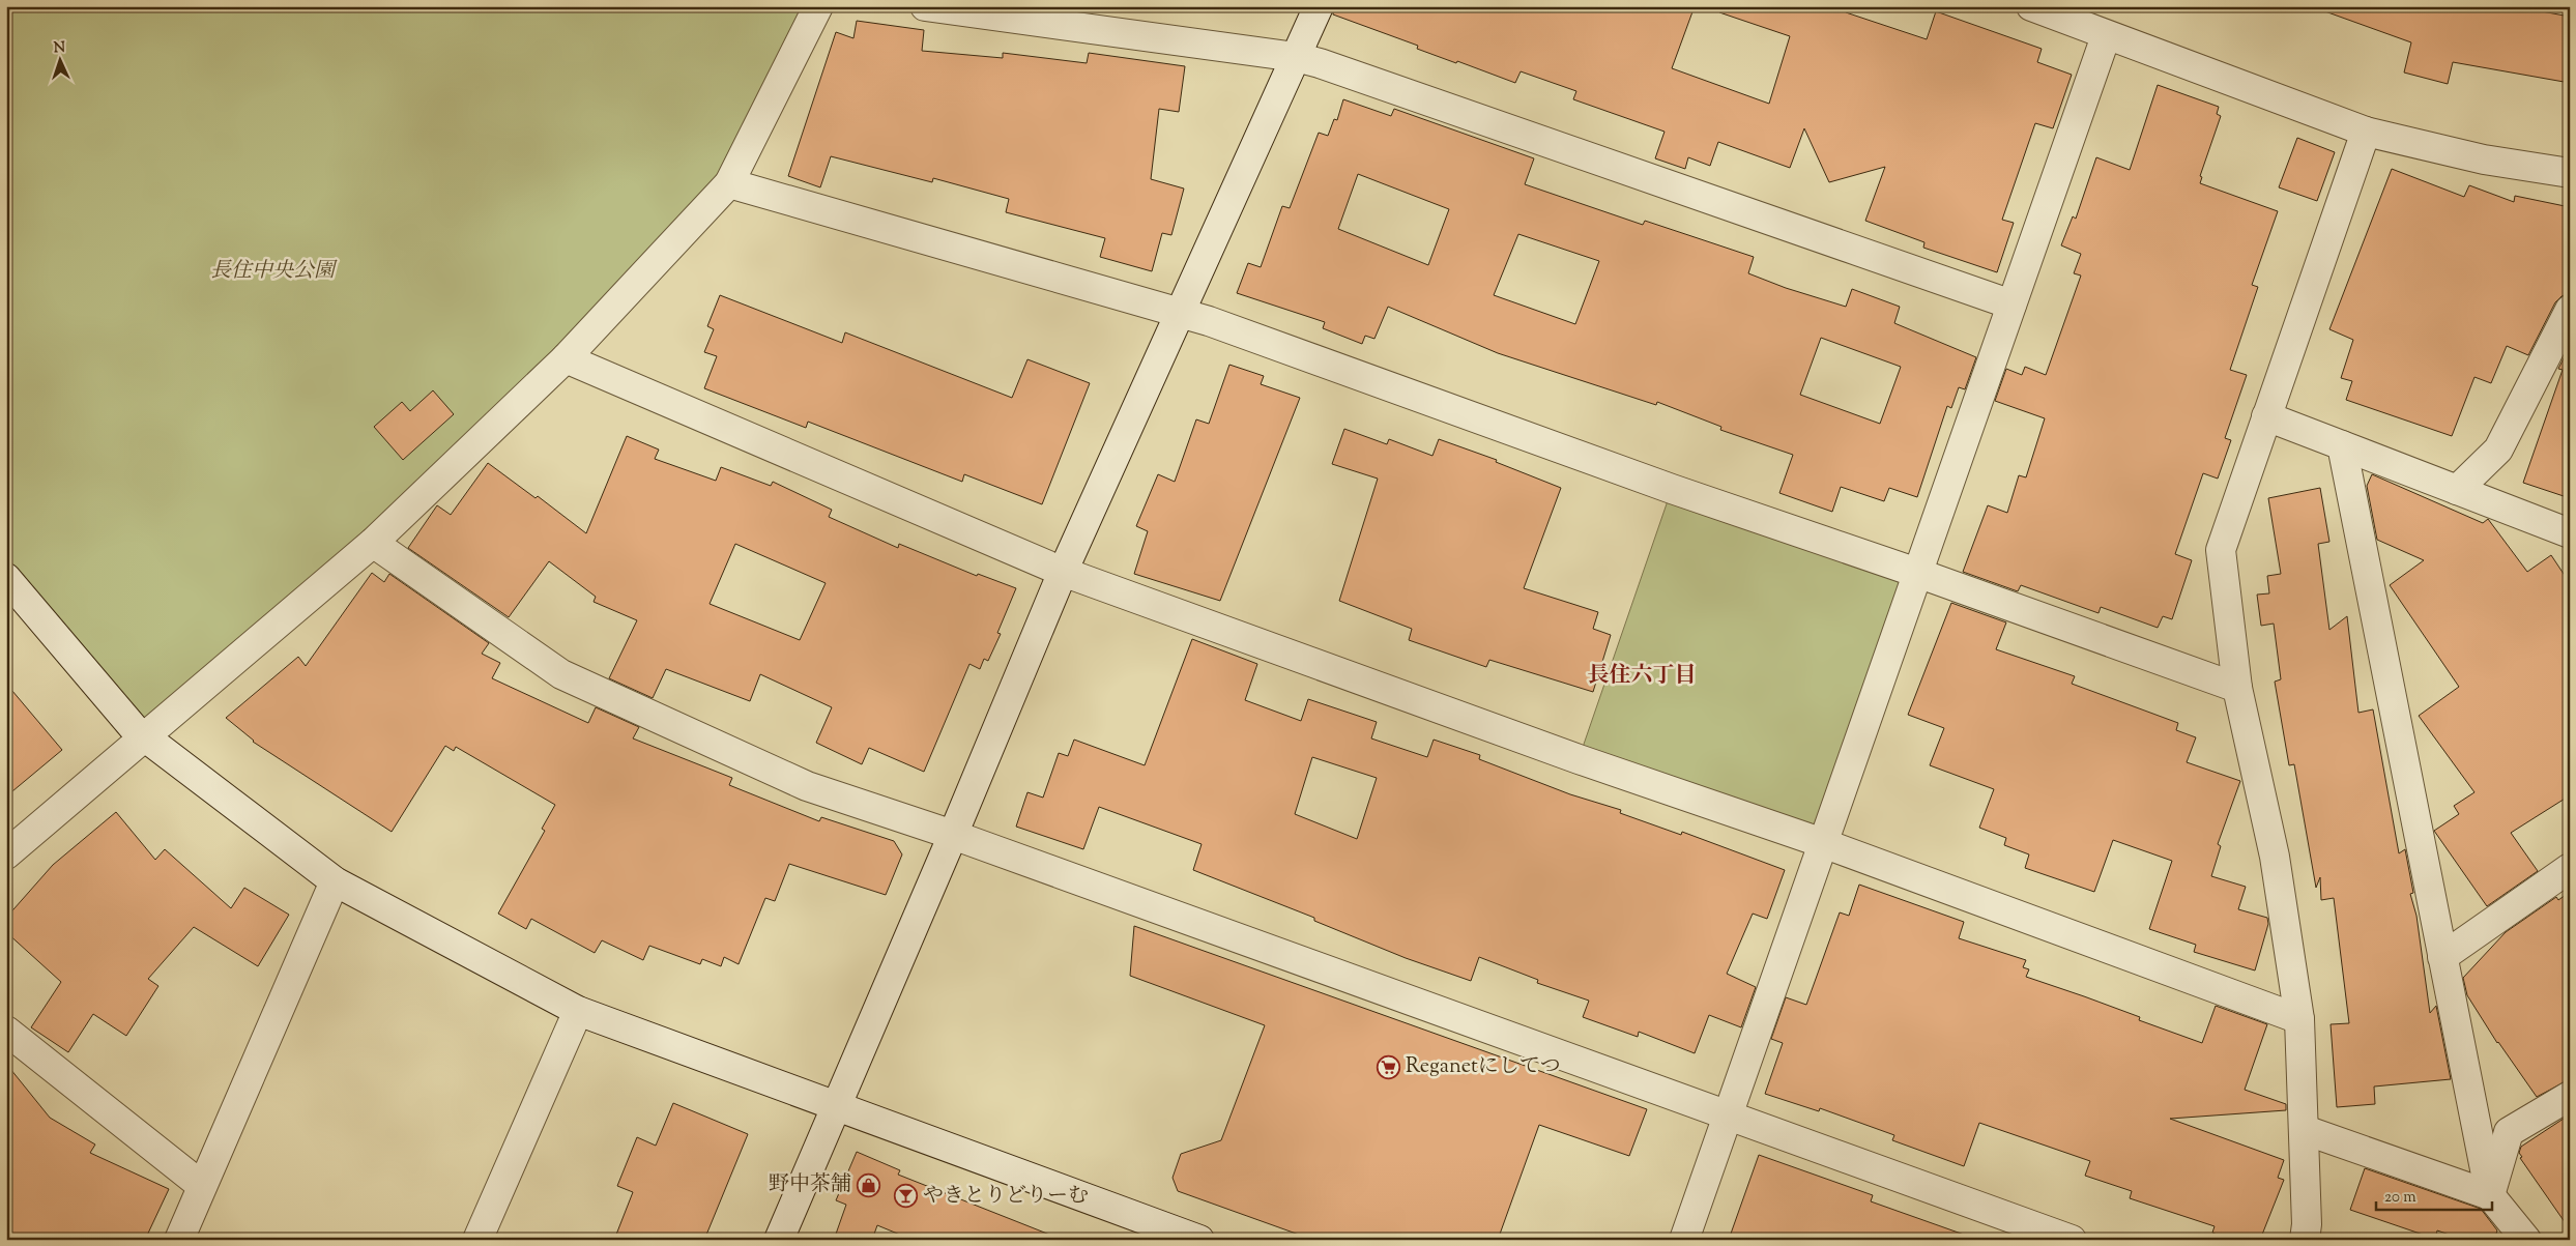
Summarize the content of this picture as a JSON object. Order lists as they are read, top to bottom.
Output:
{
  "districts": ["長住六丁目"],
  "parks": ["長住中央公園"],
  "places": {
    "supermarket": ["Reganetにしてつ"],
    "shop": ["野中茶舗"],
    "bar": ["やきとりどりーむ"]
  },
  "scale_bar": "20 m",
  "north": "top"
}
